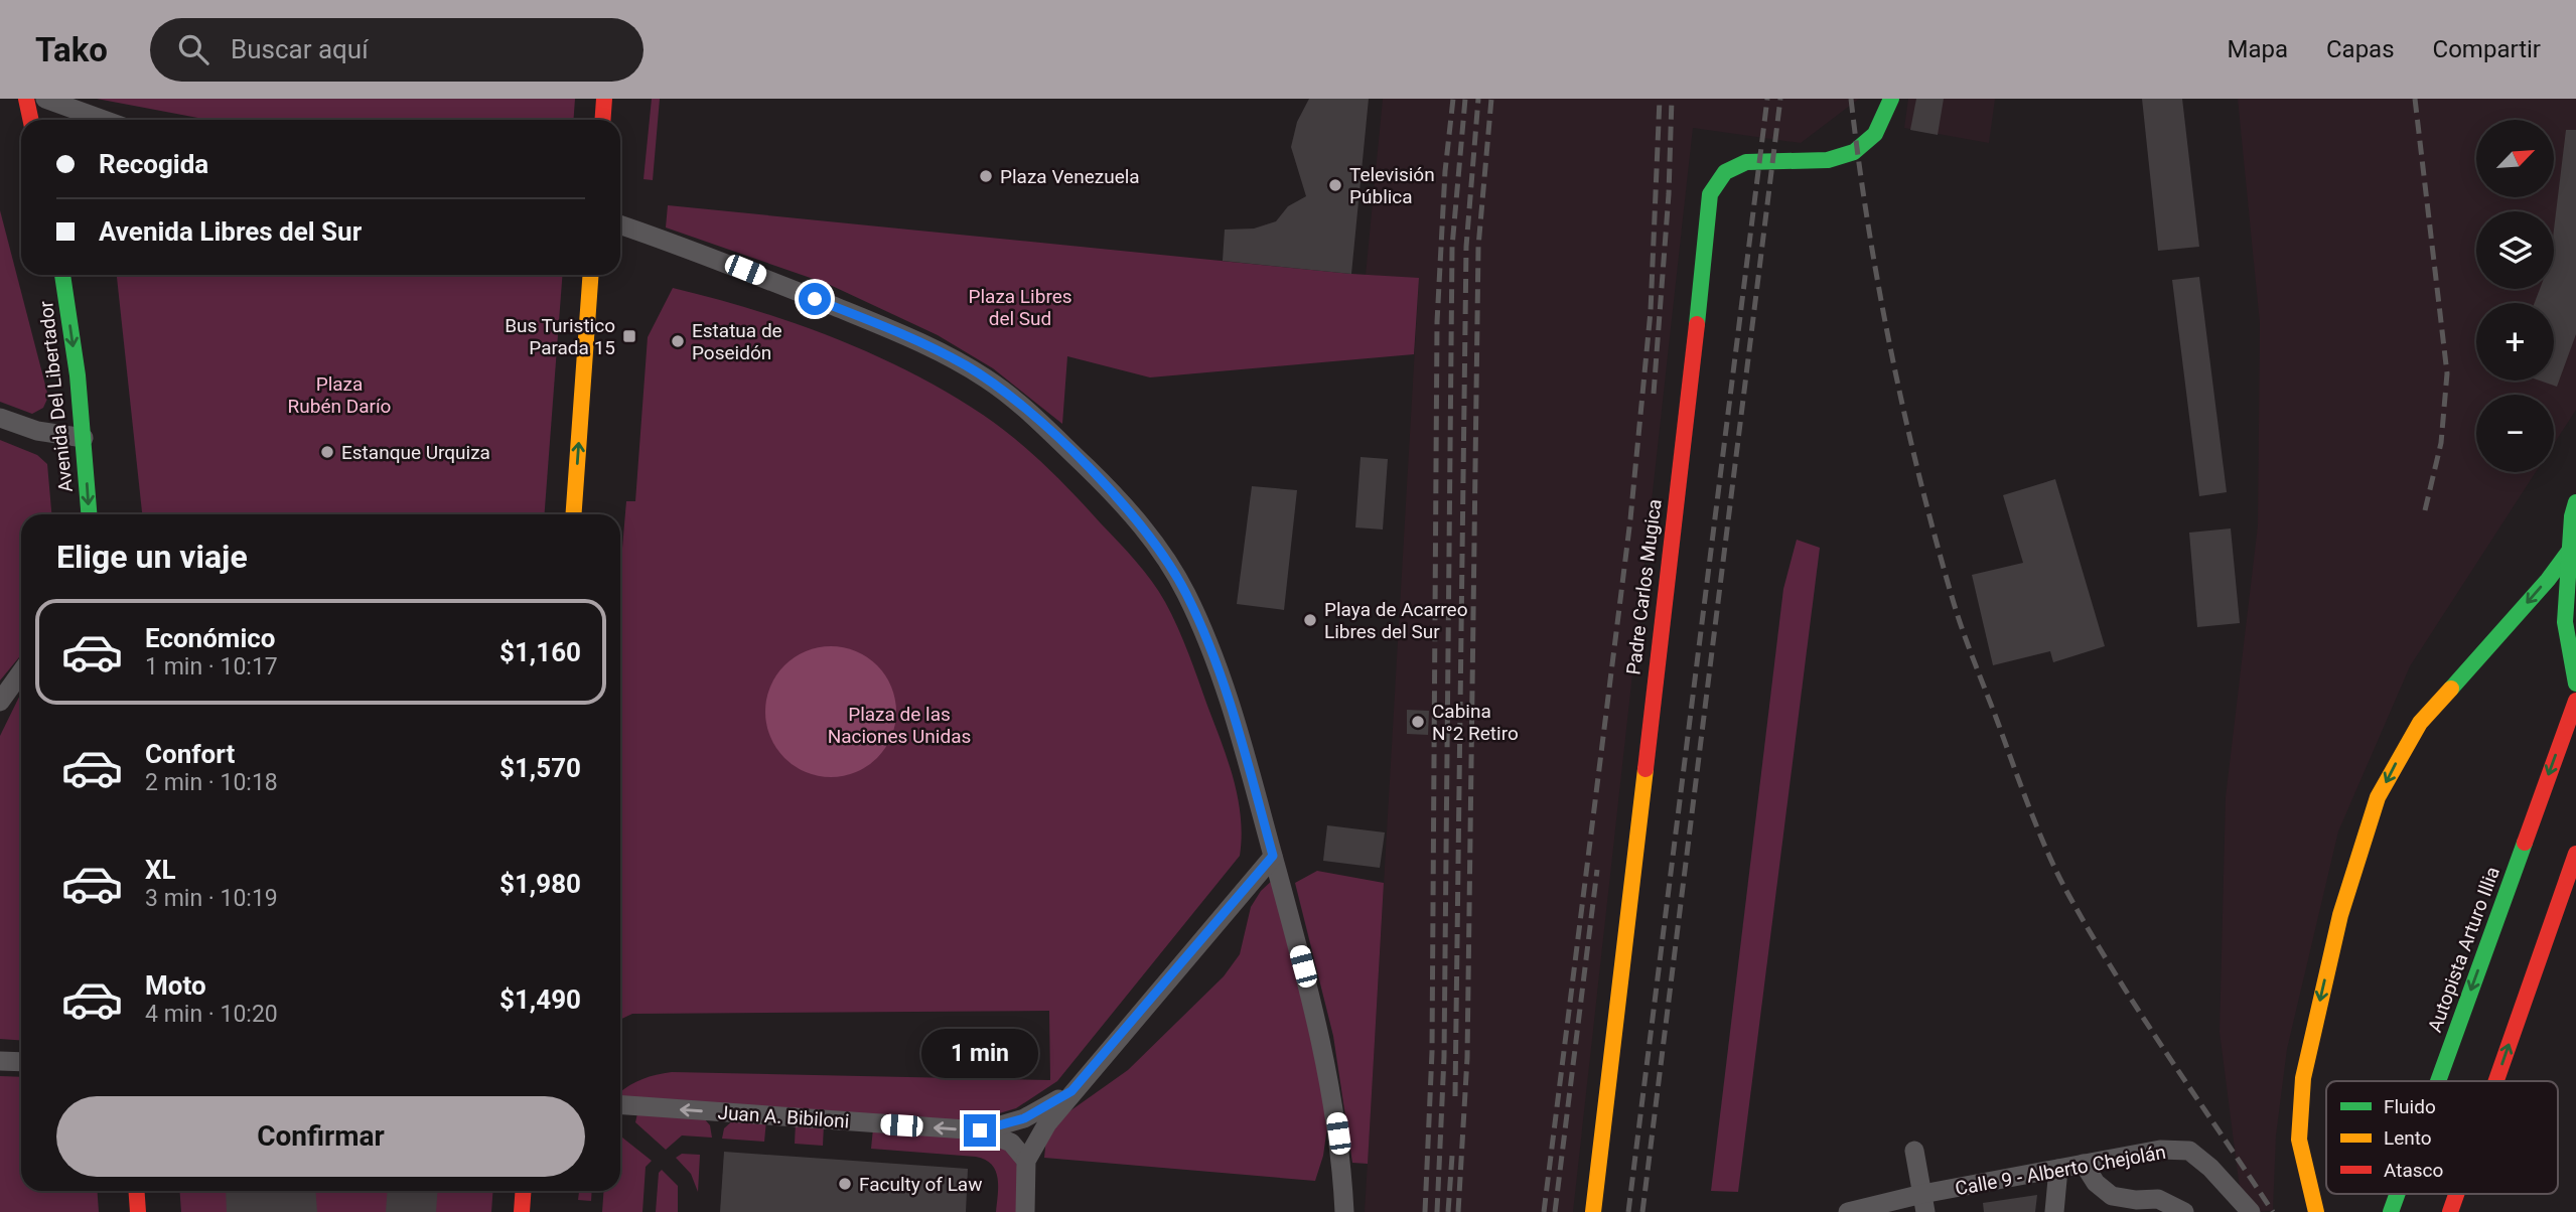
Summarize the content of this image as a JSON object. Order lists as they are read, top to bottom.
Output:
{
  "streets": {
    "main road": ["Avenida Del Libertador", "Padre Carlos Mugica", "Autopista Arturo Illia"],
    "street": ["Juan A. Bibiloni", "Calle 9 - Alberto Chejolán"]
  },
  "one_way": ["Avenida Del Libertador", "Juan A. Bibiloni"],
  "parks": ["Plaza Libres del Sud", "Plaza Rubén Darío", "Plaza de las Naciones Unidas"],
  "places": {
    "other": [
      "Plaza Venezuela",
      "Televisión Pública",
      "Estatua de Poseidón",
      "Estanque Urquiza",
      "Playa de Acarreo Libres del Sur",
      "Cabina N°2 Retiro",
      "Faculty of Law"
    ],
    "transit": ["Bus Turistico Parada 15"]
  },
  "legend": ["Fluido", "Lento", "Atasco"],
  "north": "top right",
  "page": {
    "header": "Tako",
    "search": "Buscar aquí",
    "nav": ["Mapa", "Capas", "Compartir"],
    "map_buttons": ["+", "−"],
    "banner": ["Recogida", "Avenida Libres del Sur"],
    "heading": "Elige un viaje",
    "list": [
      {
        "name": "Económico",
        "note": "1 min · 10:17",
        "value": "$1,160"
      },
      {
        "name": "Confort",
        "note": "2 min · 10:18",
        "value": "$1,570"
      },
      {
        "name": "XL",
        "note": "3 min · 10:19",
        "value": "$1,980"
      },
      {
        "name": "Moto",
        "note": "4 min · 10:20",
        "value": "$1,490"
      }
    ],
    "bubble": "1 min",
    "buttons": "Confirmar"
  }
}
